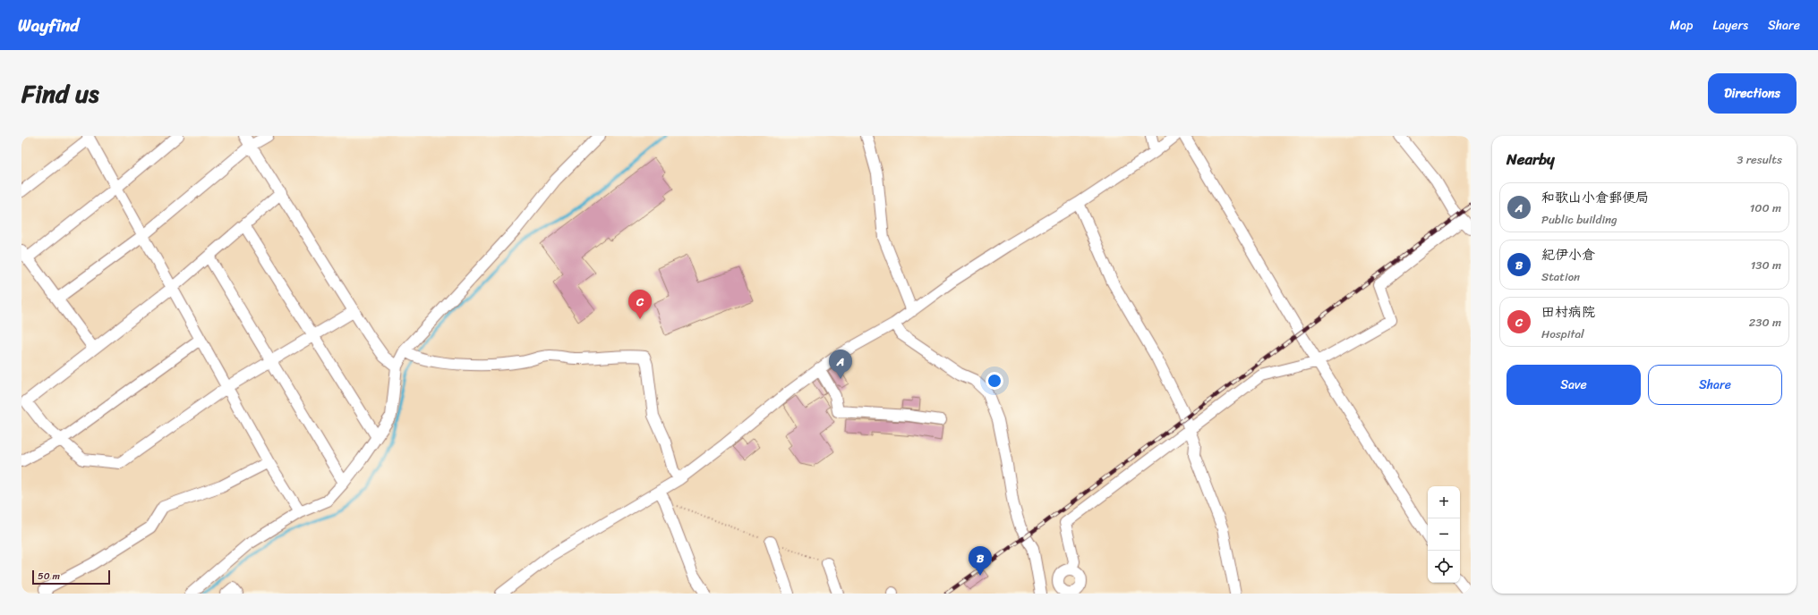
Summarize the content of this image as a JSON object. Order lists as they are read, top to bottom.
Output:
{
  "scale_bar": "50 m",
  "page": {
    "header": "Wayfind",
    "nav": ["Map", "Layers", "Share"],
    "title": "Find us",
    "buttons": [
      "Directions",
      ["Save", "Share"]
    ],
    "heading": ["Nearby", "3 results"],
    "list": [
      {
        "mark": "A",
        "name": "和歌山小倉郵便局",
        "note": "Public building",
        "value": "100 m"
      },
      {
        "mark": "B",
        "name": "紀伊小倉",
        "note": "Station",
        "value": "130 m"
      },
      {
        "mark": "C",
        "name": "田村病院",
        "note": "Hospital",
        "value": "230 m"
      }
    ],
    "pins": ["C", "A", "B"],
    "map_buttons": ["+", "−"],
    "scale": "50 m"
  }
}
